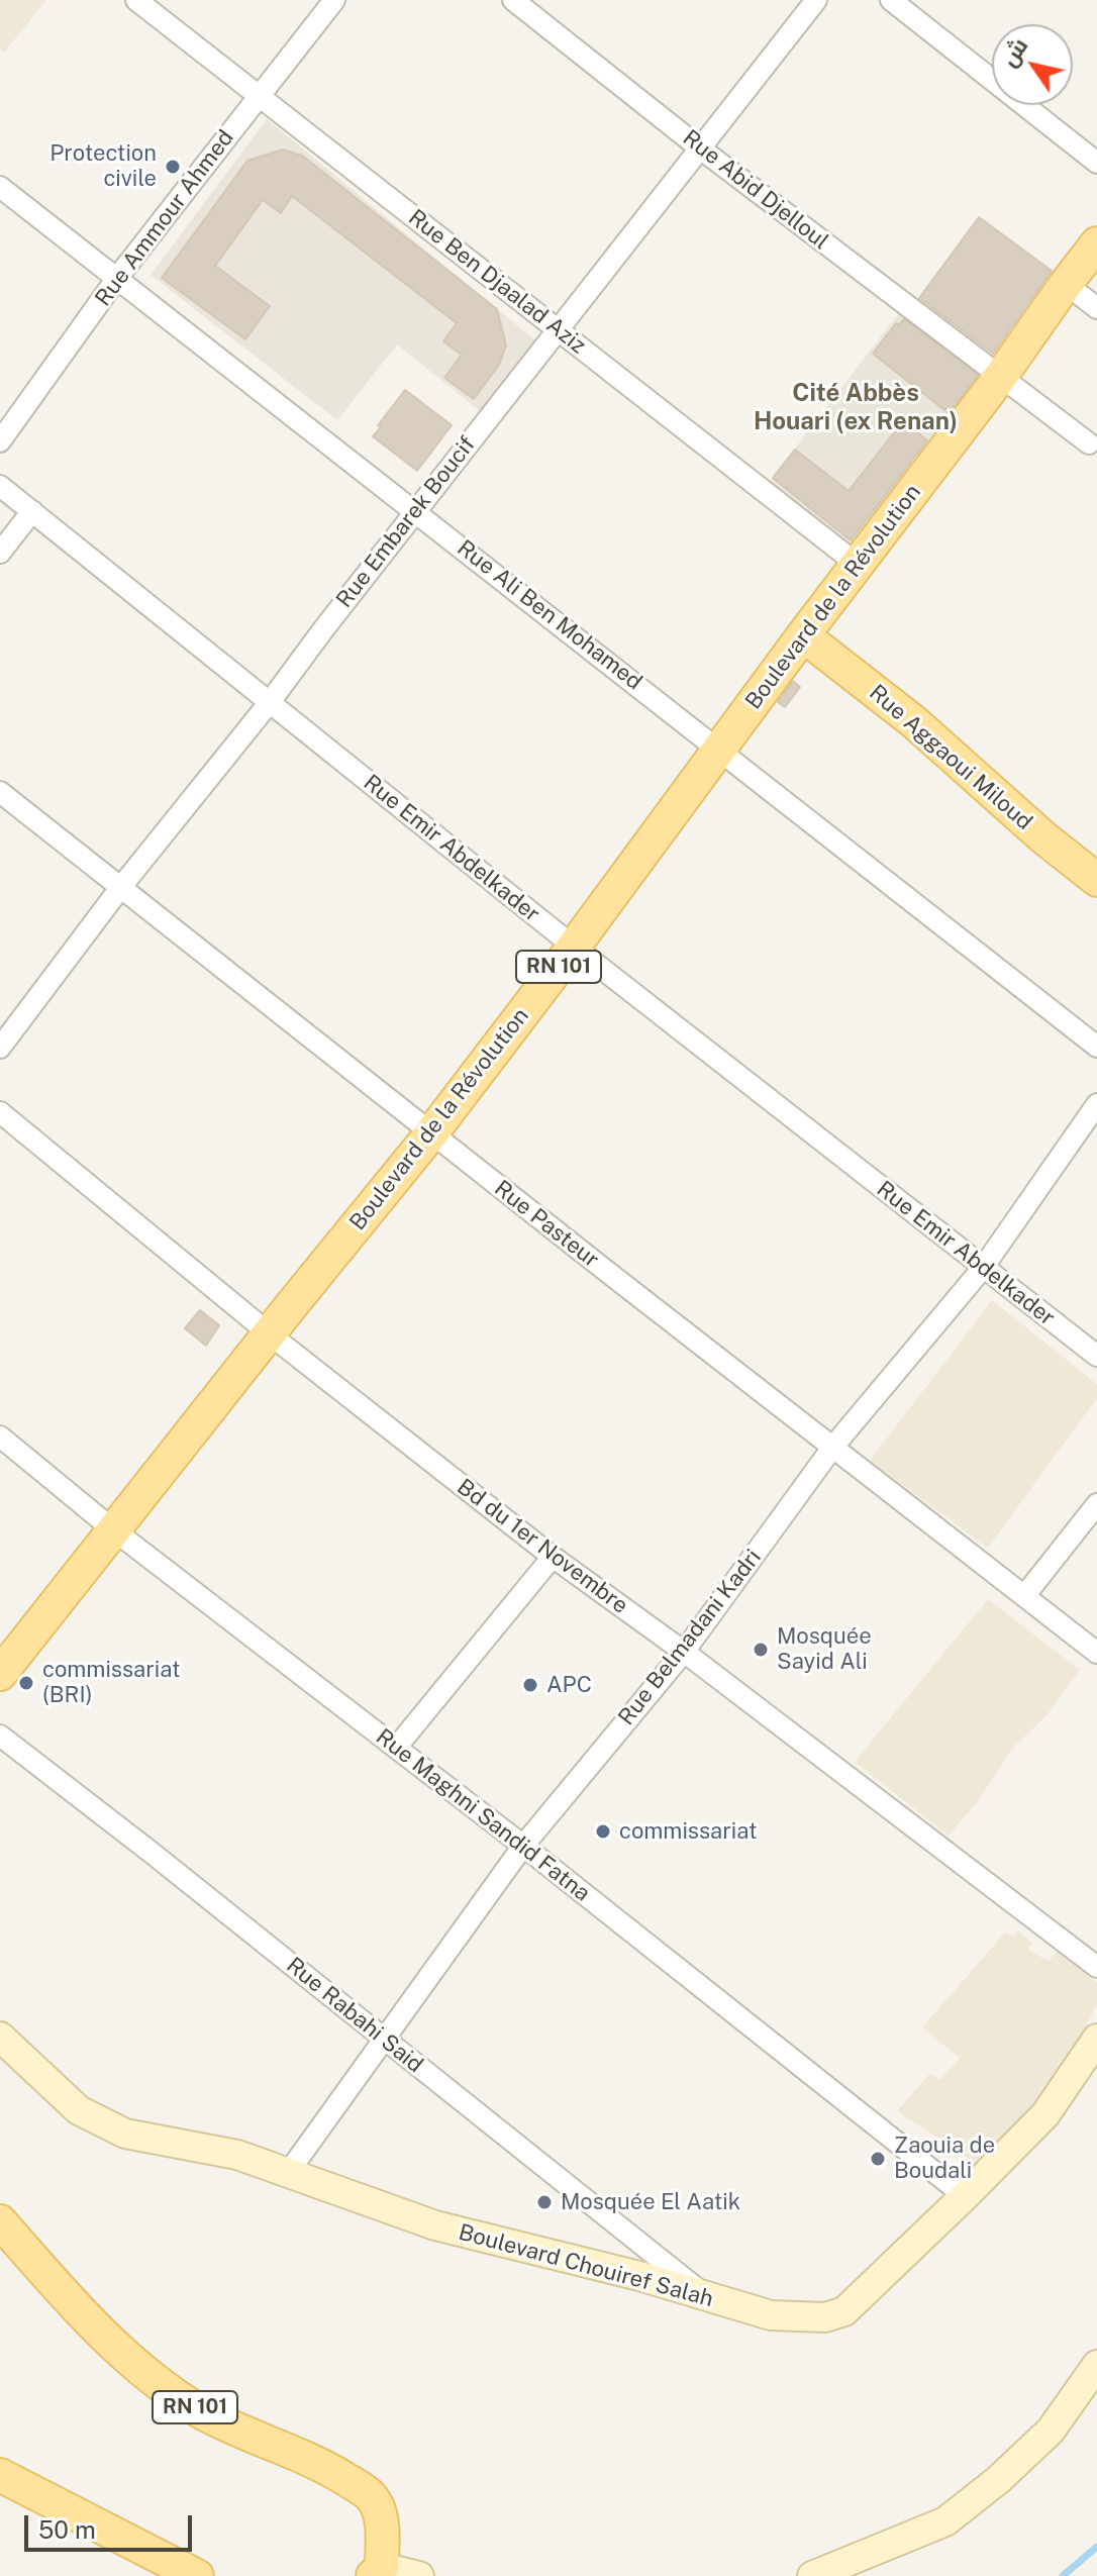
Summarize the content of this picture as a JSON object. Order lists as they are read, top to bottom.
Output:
{
  "streets": {
    "main road": [
      "Boulevard de la Révolution",
      "Rue Aggaoui Miloud",
      "RN 101",
      "Boulevard Chouiref Salah"
    ],
    "street": [
      "Rue Abid Djelloul",
      "Rue Ammour Ahmed",
      "Rue Ben Djaalad Aziz",
      "Rue Embarek Boucif",
      "Rue Ali Ben Mohamed",
      "Rue Emir Abdelkader",
      "Rue Pasteur",
      "Bd du 1er Novembre",
      "Rue Belmadani Kadri",
      "Rue Maghni Sandid Fatna",
      "Rue Rabahi Said"
    ]
  },
  "crossings": [
    ["Rue Abid Djelloul", "Rue Embarek Boucif"],
    ["Rue Abid Djelloul", "Boulevard de la Révolution"],
    ["Rue Ammour Ahmed", "Rue Ben Djaalad Aziz"],
    ["Rue Ammour Ahmed", "Rue Ali Ben Mohamed"],
    ["Rue Ben Djaalad Aziz", "Rue Embarek Boucif"],
    ["Rue Ben Djaalad Aziz", "Boulevard de la Révolution"],
    ["Rue Embarek Boucif", "Rue Ali Ben Mohamed"],
    ["Rue Embarek Boucif", "Rue Emir Abdelkader"],
    ["Rue Embarek Boucif", "Rue Pasteur"],
    ["Boulevard de la Révolution", "Rue Ali Ben Mohamed"],
    ["Boulevard de la Révolution", "Rue Aggaoui Miloud"],
    ["Boulevard de la Révolution", "Rue Emir Abdelkader"],
    ["Boulevard de la Révolution", "Rue Pasteur"],
    ["Boulevard de la Révolution", "Bd du 1er Novembre"],
    ["Boulevard de la Révolution", "Rue Maghni Sandid Fatna"],
    ["Rue Emir Abdelkader", "Rue Belmadani Kadri"],
    ["Rue Pasteur", "Rue Belmadani Kadri"],
    ["Bd du 1er Novembre", "Rue Belmadani Kadri"],
    ["Rue Belmadani Kadri", "Rue Maghni Sandid Fatna"],
    ["Rue Belmadani Kadri", "Rue Rabahi Said"],
    ["Rue Belmadani Kadri", "Boulevard Chouiref Salah"],
    ["Rue Maghni Sandid Fatna", "Boulevard Chouiref Salah"],
    ["Rue Rabahi Said", "Boulevard Chouiref Salah"]
  ],
  "districts": ["Cité Abbès Houari (ex Renan)"],
  "places": [
    "Protection civile",
    "Mosquée Sayid Ali",
    "commissariat (BRI)",
    "APC",
    "commissariat",
    "Zaouia de Boudali",
    "Mosquée El Aatik"
  ],
  "scale_bar": "50 m",
  "north": "top left"
}
